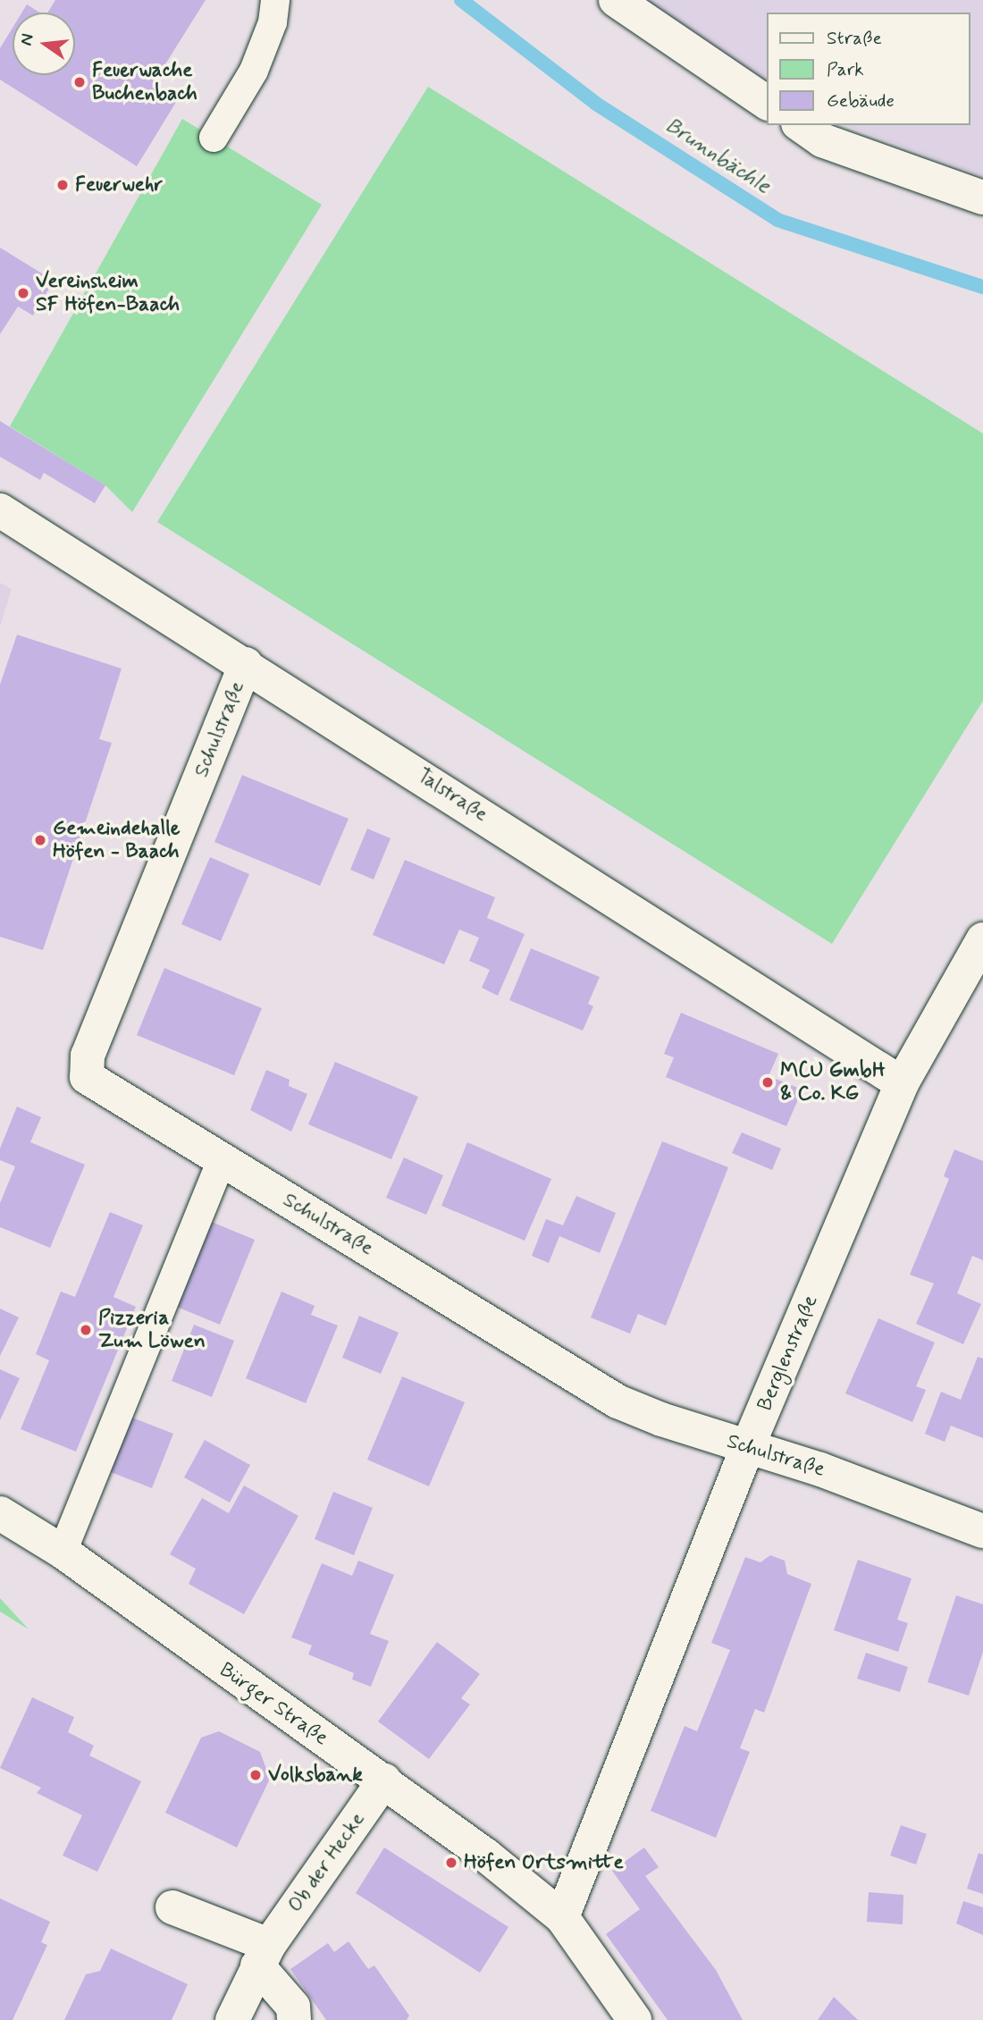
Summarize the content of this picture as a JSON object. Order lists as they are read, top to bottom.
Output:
{
  "streets": {
    "street": [
      "Schulstraße",
      "Talstraße",
      "Berglenstraße",
      "Bürger Straße",
      "Ob der Hecke"
    ]
  },
  "crossings": [
    ["Schulstraße", "Talstraße"],
    ["Schulstraße", "Berglenstraße"],
    ["Talstraße", "Berglenstraße"],
    ["Berglenstraße", "Bürger Straße"],
    ["Bürger Straße", "Ob der Hecke"]
  ],
  "water": ["Brunnbächle"],
  "places": [
    "Feuerwache Buchenbach",
    "Feuerwehr",
    "Vereinsheim SF Höfen-Baach",
    "Gemeindehalle Höfen - Baach",
    "MCU GmbH & Co. KG",
    "Pizzeria Zum Löwen",
    "Volksbank",
    "Höfen Ortsmitte"
  ],
  "legend": ["Straße", "Park", "Gebäude"],
  "north": "left"
}
